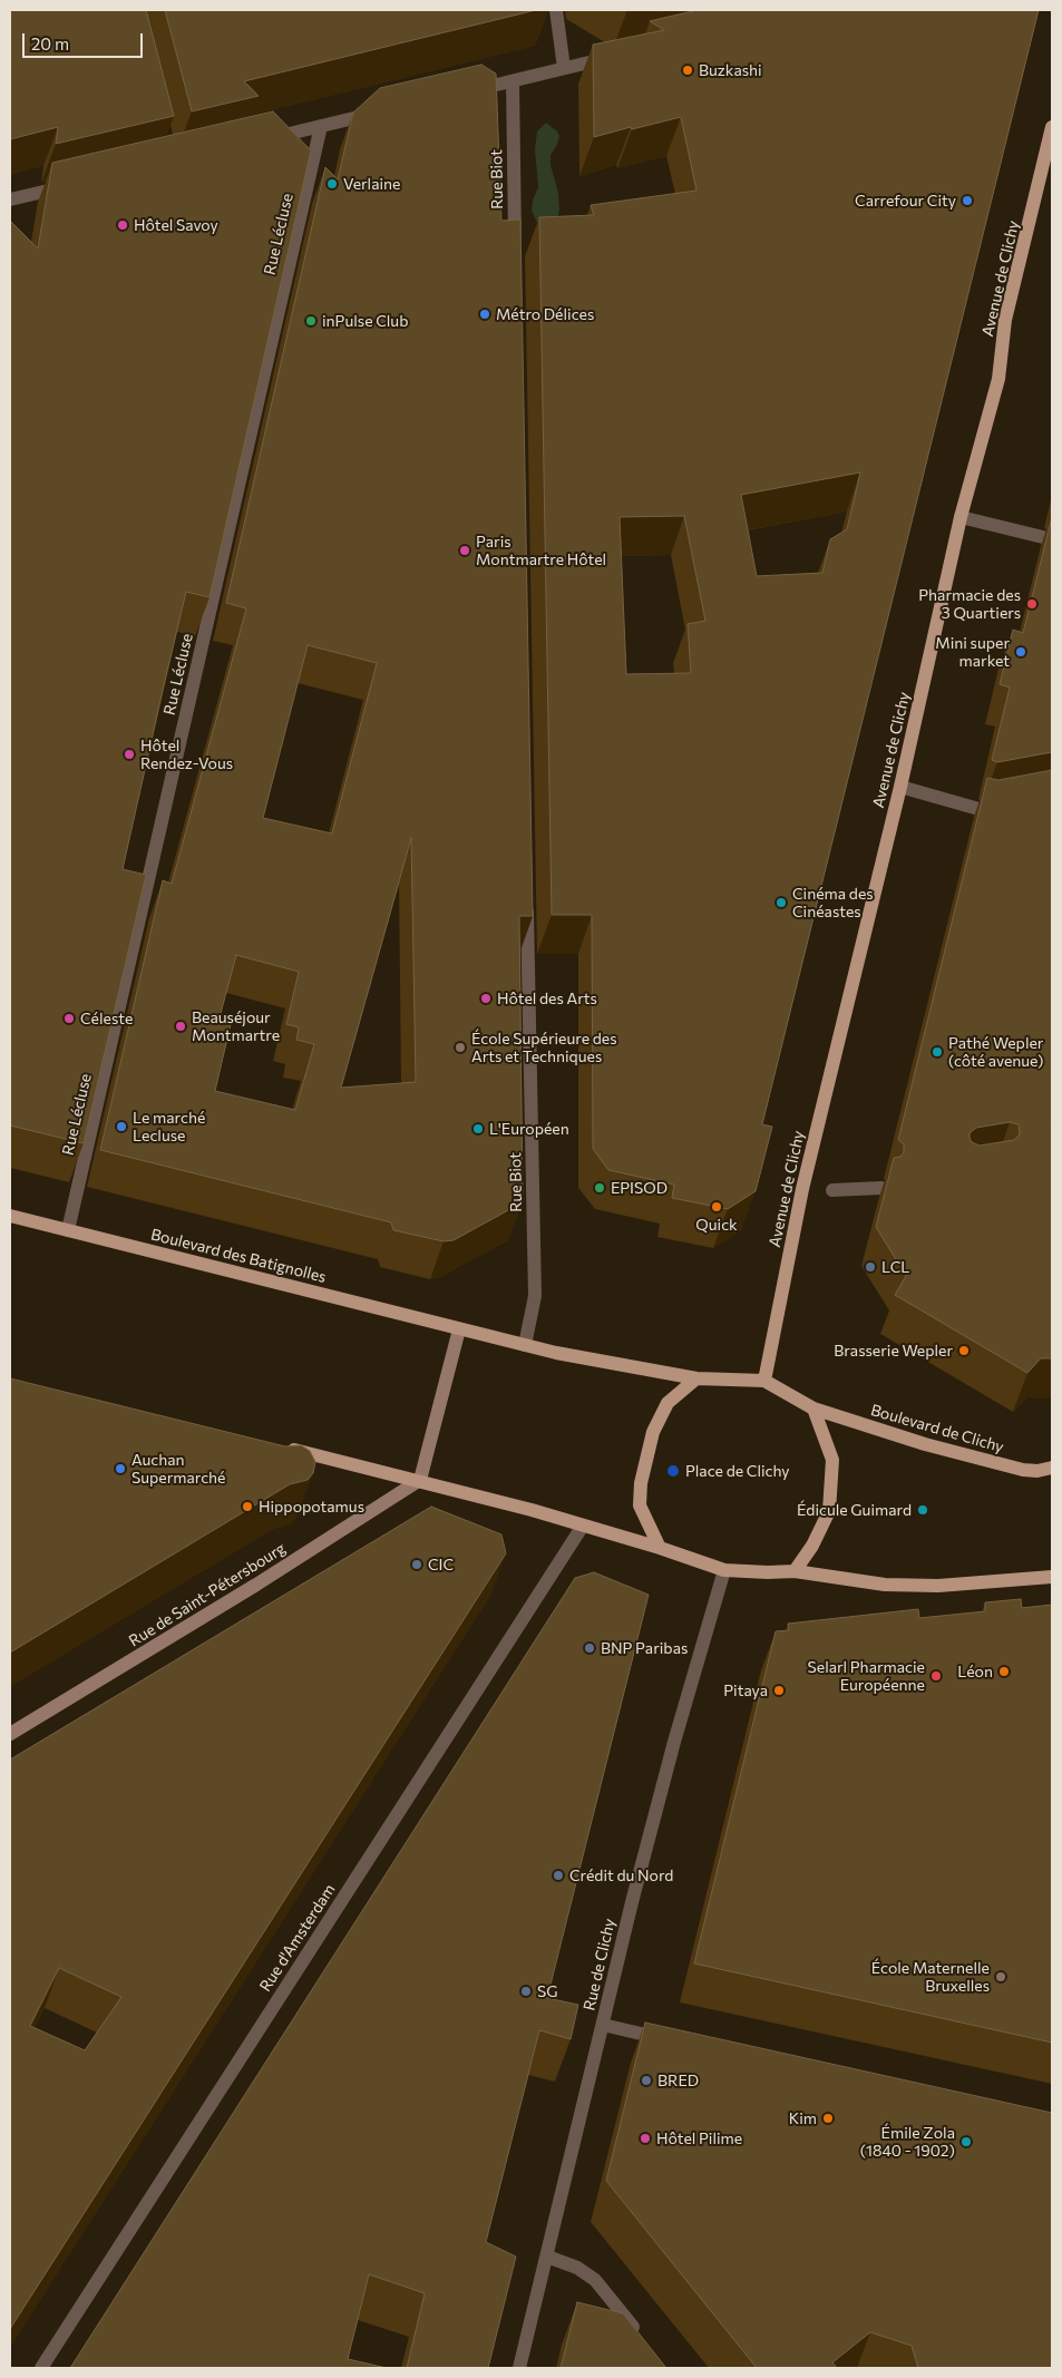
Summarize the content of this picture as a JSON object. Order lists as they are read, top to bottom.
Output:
{
  "streets": {
    "main road": [
      "Avenue de Clichy",
      "Boulevard des Batignolles",
      "Boulevard de Clichy",
      "Rue de Saint-Pétersbourg"
    ],
    "street": [
      "Rue Biot",
      "Rue Lécluse",
      "Rue d'Amsterdam",
      "Rue de Clichy"
    ]
  },
  "crossings": [
    ["Rue Lécluse", "Boulevard des Batignolles"]
  ],
  "places": [
    "Buzkashi",
    "Verlaine",
    "Carrefour City",
    "Hôtel Savoy",
    "Métro Délices",
    "inPulse Club",
    "Paris Montmartre Hôtel",
    "Pharmacie des 3 Quartiers",
    "Mini super market",
    "Hôtel Rendez-Vous",
    "Cinéma des Cinéastes",
    "Hôtel des Arts",
    "Céleste",
    "Beauséjour Montmartre",
    "École Supérieure des Arts et Techniques",
    "Pathé Wepler (côté avenue)",
    "Le marché Lecluse",
    "L'Européen",
    "EPISOD",
    "Quick",
    "LCL",
    "Brasserie Wepler",
    "Auchan Supermarché",
    "Place de Clichy",
    "Hippopotamus",
    "Édicule Guimard",
    "CIC",
    "BNP Paribas",
    "Léon",
    "Selarl Pharmacie Européenne",
    "Pitaya",
    "Crédit du Nord",
    "École Maternelle Bruxelles",
    "SG",
    "BRED",
    "Kim",
    "Hôtel Pilime",
    "Émile Zola (1840 - 1902)"
  ],
  "scale_bar": "20 m"
}
